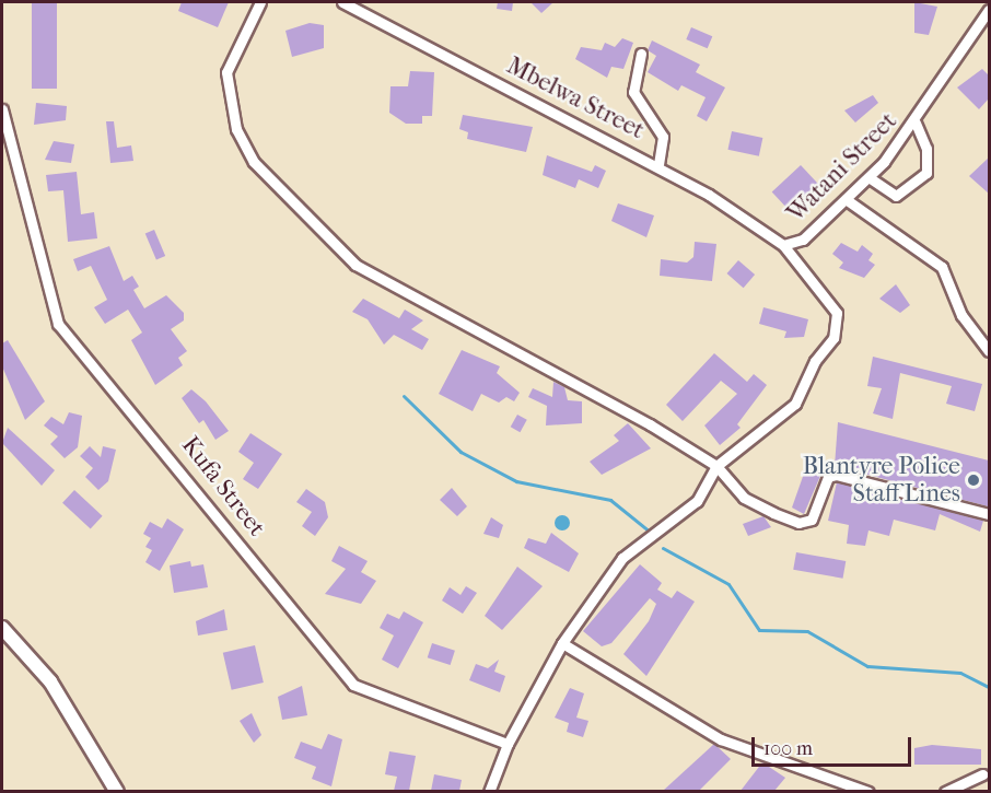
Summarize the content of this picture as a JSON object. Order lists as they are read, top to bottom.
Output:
{
  "streets": {
    "street": ["Mbelwa Street", "Watani Street", "Kufa Street"]
  },
  "crossings": [
    ["Mbelwa Street", "Watani Street"]
  ],
  "places": ["Blantyre Police Staff Lines"],
  "scale_bar": "100 m"
}
